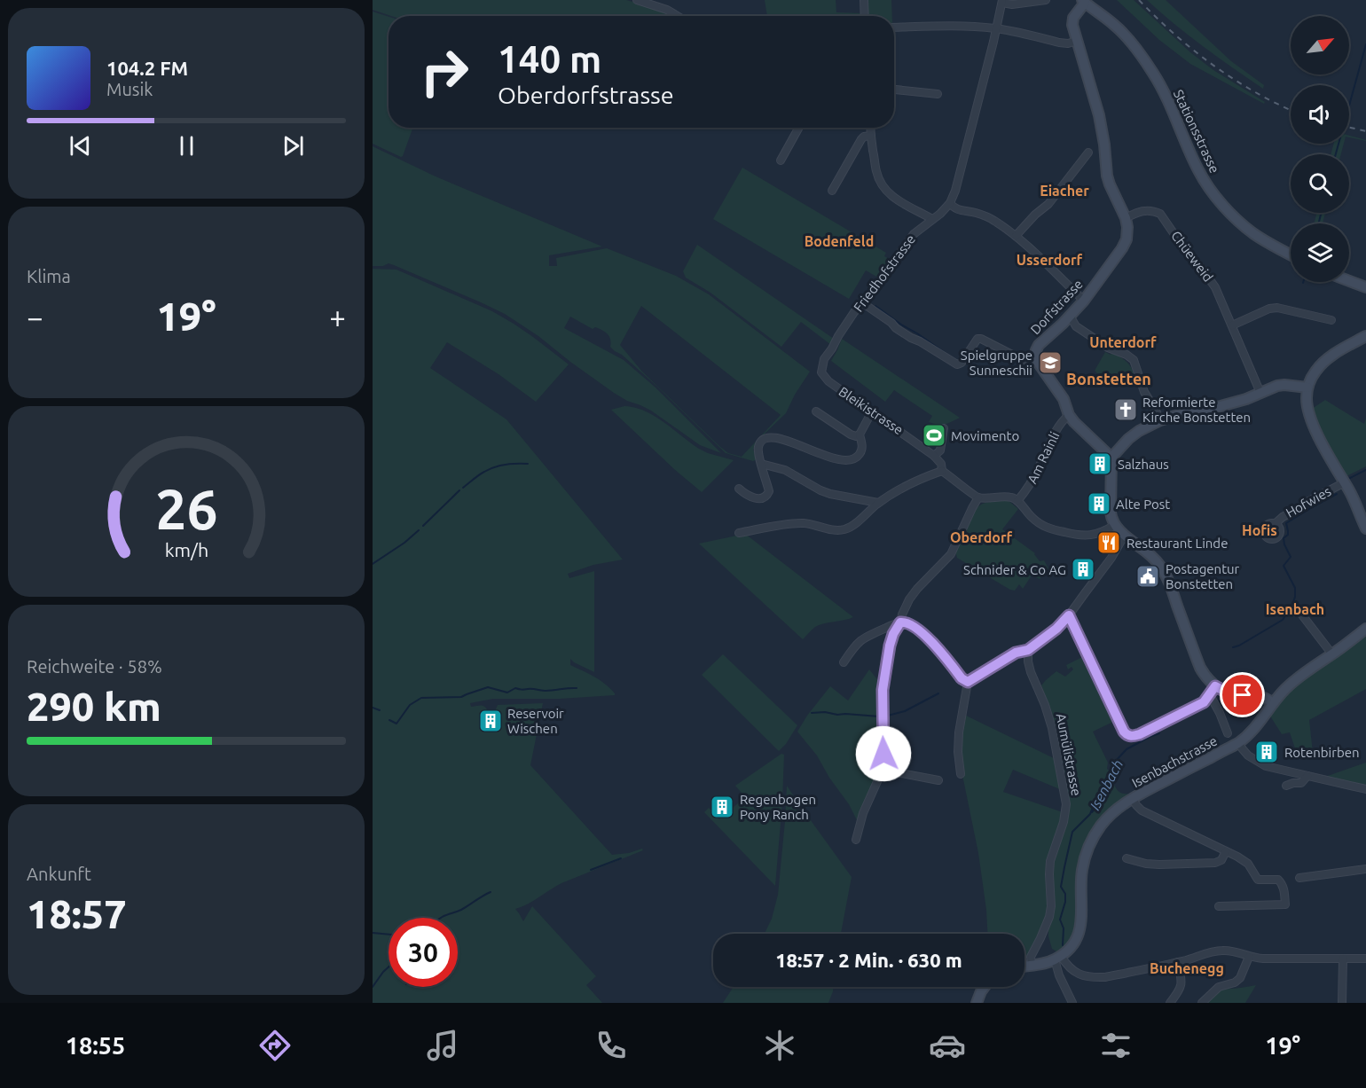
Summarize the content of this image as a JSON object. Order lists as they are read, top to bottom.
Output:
{
  "streets": {
    "main road": ["Stationsstrasse", "Dorfstrasse", "Isenbachstrasse"],
    "street": [
      "Chüeweid",
      "Friedhofstrasse",
      "Bleikistrasse",
      "Am Rainli",
      "Hofwies",
      "Aumülistrasse"
    ]
  },
  "crossings": [
    ["Stationsstrasse", "Dorfstrasse"],
    ["Chüeweid", "Dorfstrasse"],
    ["Friedhofstrasse", "Bleikistrasse"],
    ["Dorfstrasse", "Am Rainli"]
  ],
  "districts": [
    "Eiacher",
    "Bodenfeld",
    "Usserdorf",
    "Unterdorf",
    "Bonstetten",
    "Hofis",
    "Oberdorf",
    "Isenbach",
    "Buchenegg"
  ],
  "water": ["Isenbach"],
  "places": {
    "school or university": ["Spielgruppe Sunneschii"],
    "church": ["Reformierte Kirche Bonstetten"],
    "sports": ["Movimento"],
    "building": [
      "Salzhaus",
      "Alte Post",
      "Schnider & Co AG",
      "Reservoir Wischen",
      "Rotenbirben",
      "Regenbogen Pony Ranch"
    ],
    "restaurant": ["Restaurant Linde"],
    "public building": ["Postagentur Bonstetten"]
  },
  "north": "top right",
  "page": {
    "turn": ["140 m", "Oberdorfstrasse"],
    "song": ["104.2 FM", "Musik"],
    "tile": [
      "Klima",
      ["Reichweite · 58%", "290 km"],
      ["Ankunft", "18:57"]
    ],
    "heat": ["−", "19°", "+"],
    "limit": "30",
    "trip": "18:57 · 2 Min. · 630 m",
    "tabs": ["18:55", "19°"],
    "gauge": ["26", "km/h"]
  }
}
